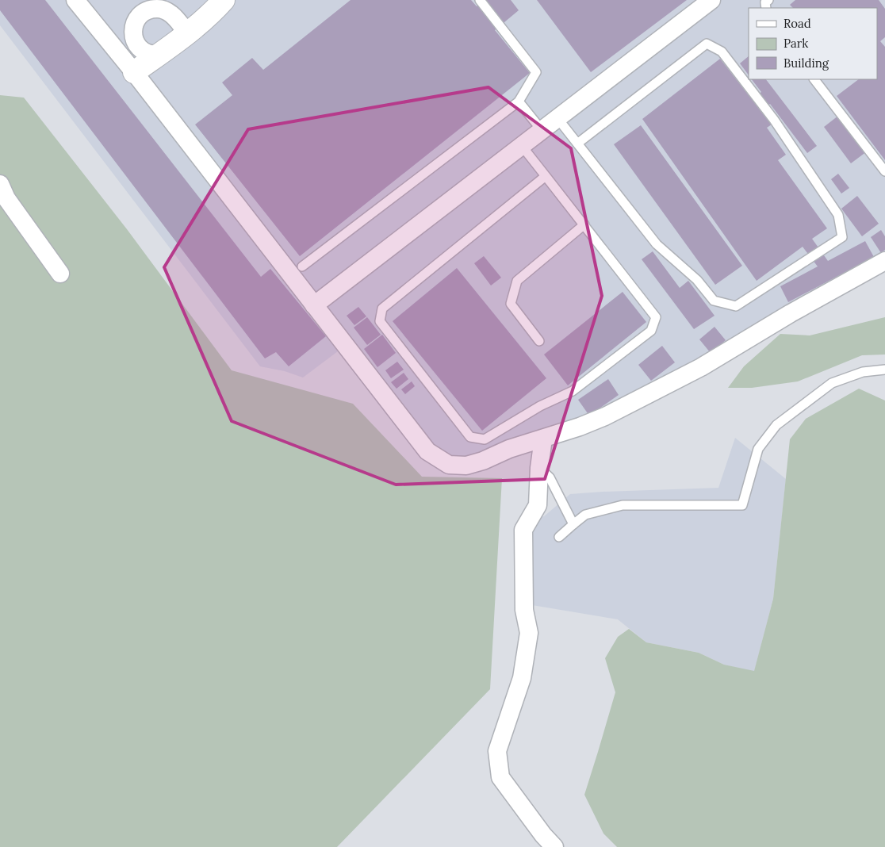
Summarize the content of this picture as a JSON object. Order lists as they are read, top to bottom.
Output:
{
  "legend": ["Road", "Park", "Building"]
}
